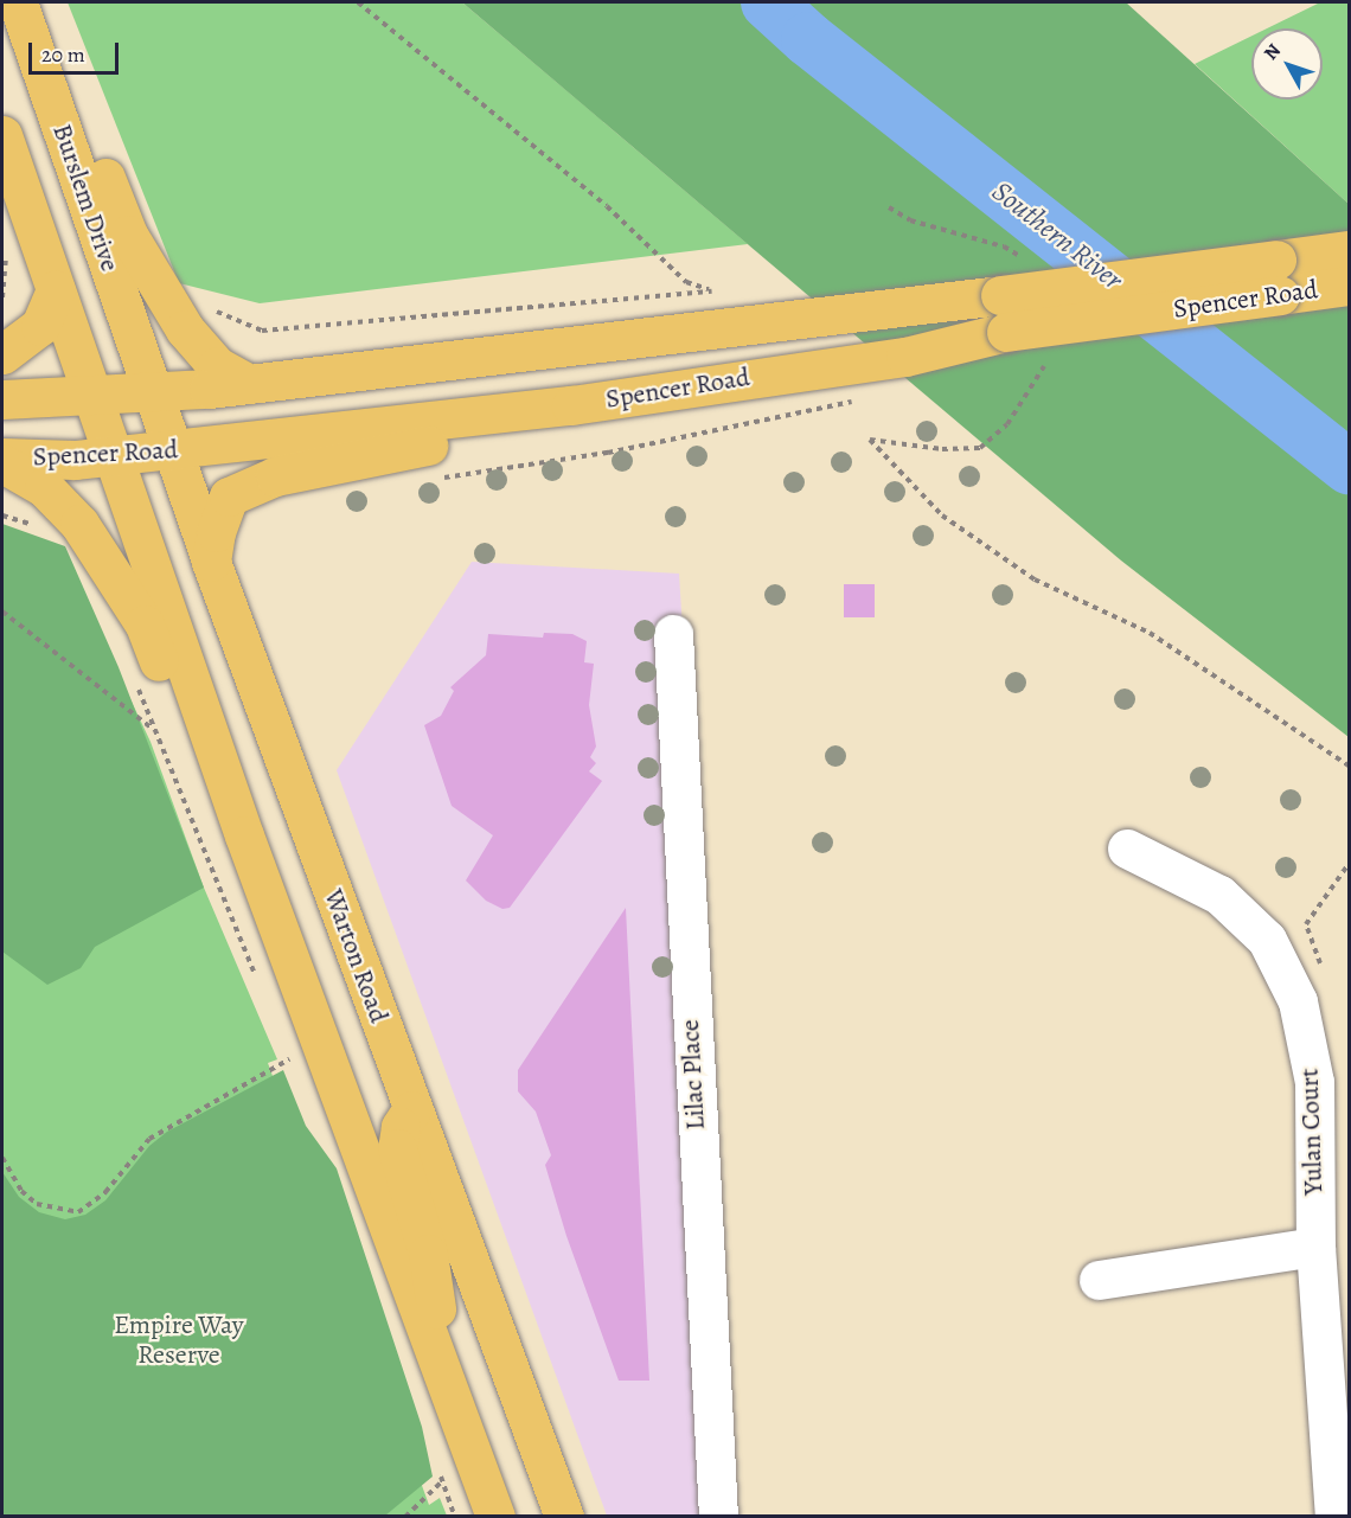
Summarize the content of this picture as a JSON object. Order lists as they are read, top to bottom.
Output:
{
  "streets": {
    "main road": ["Burslem Drive", "Spencer Road", "Warton Road"],
    "street": ["Lilac Place", "Yulan Court"]
  },
  "crossings": [
    ["Burslem Drive", "Spencer Road"],
    ["Burslem Drive", "Warton Road"],
    ["Spencer Road", "Warton Road"]
  ],
  "water": ["Southern River"],
  "parks": ["Empire Way Reserve"],
  "scale_bar": "20 m",
  "north": "top left"
}
